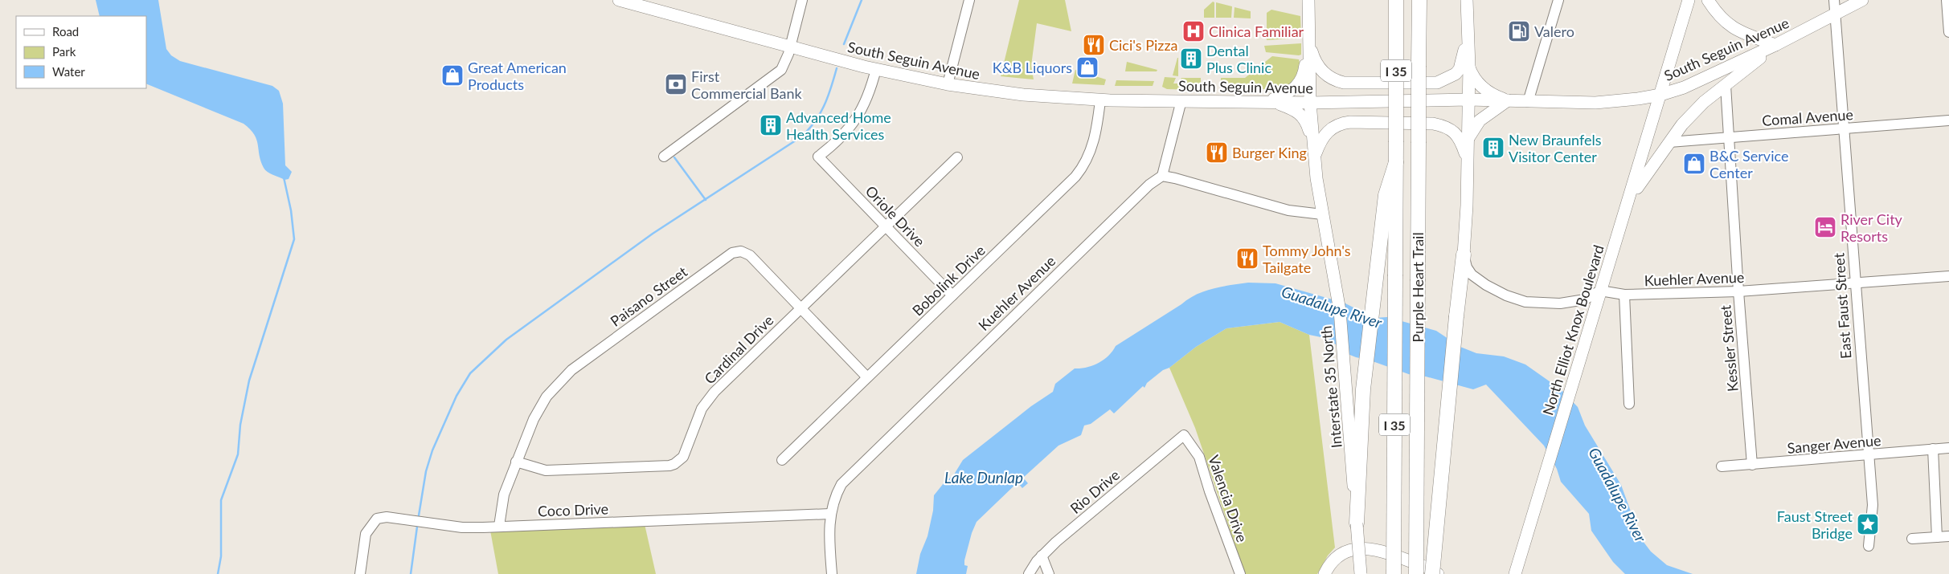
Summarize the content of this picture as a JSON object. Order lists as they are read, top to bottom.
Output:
{
  "streets": {
    "highway": ["I 35", "Purple Heart Trail"],
    "main road": ["South Seguin Avenue", "North Elliot Knox Boulevard", "Interstate 35 North"],
    "street": [
      "Comal Avenue",
      "Oriole Drive",
      "Kuehler Avenue",
      "Bobolink Drive",
      "Paisano Street",
      "East Faust Street",
      "Kessler Street",
      "Cardinal Drive",
      "Sanger Avenue",
      "Rio Drive",
      "Valencia Drive",
      "Coco Drive"
    ]
  },
  "crossings": [
    ["South Seguin Avenue", "Oriole Drive"],
    ["South Seguin Avenue", "Bobolink Drive"],
    ["South Seguin Avenue", "East Faust Street"],
    ["South Seguin Avenue", "North Elliot Knox Boulevard"],
    ["South Seguin Avenue", "Interstate 35 North"],
    ["Comal Avenue", "East Faust Street"],
    ["Comal Avenue", "Kessler Street"],
    ["Oriole Drive", "Bobolink Drive"],
    ["Oriole Drive", "Cardinal Drive"],
    ["Kuehler Avenue", "East Faust Street"],
    ["Kuehler Avenue", "North Elliot Knox Boulevard"],
    ["Kuehler Avenue", "Kessler Street"],
    ["Kuehler Avenue", "Coco Drive"],
    ["Bobolink Drive", "Paisano Street"],
    ["Paisano Street", "Cardinal Drive"],
    ["Paisano Street", "Coco Drive"],
    ["East Faust Street", "Sanger Avenue"],
    ["Kessler Street", "Sanger Avenue"],
    ["Rio Drive", "Valencia Drive"]
  ],
  "water": ["Guadalupe River", "Lake Dunlap"],
  "places": {
    "hospital": ["Clinica Familiar"],
    "fuel station": ["Valero"],
    "restaurant": ["Cici's Pizza", "Burger King", "Tommy John's Tailgate"],
    "building": ["Dental Plus Clinic", "Advanced Home Health Services", "New Braunfels Visitor Center"],
    "shop": ["K&B Liquors", "Great American Products", "B&C Service Center"],
    "bank": ["First Commercial Bank"],
    "hotel": ["River City Resorts"],
    "place": ["Faust Street Bridge"]
  },
  "legend": ["Road", "Park", "Water"]
}
